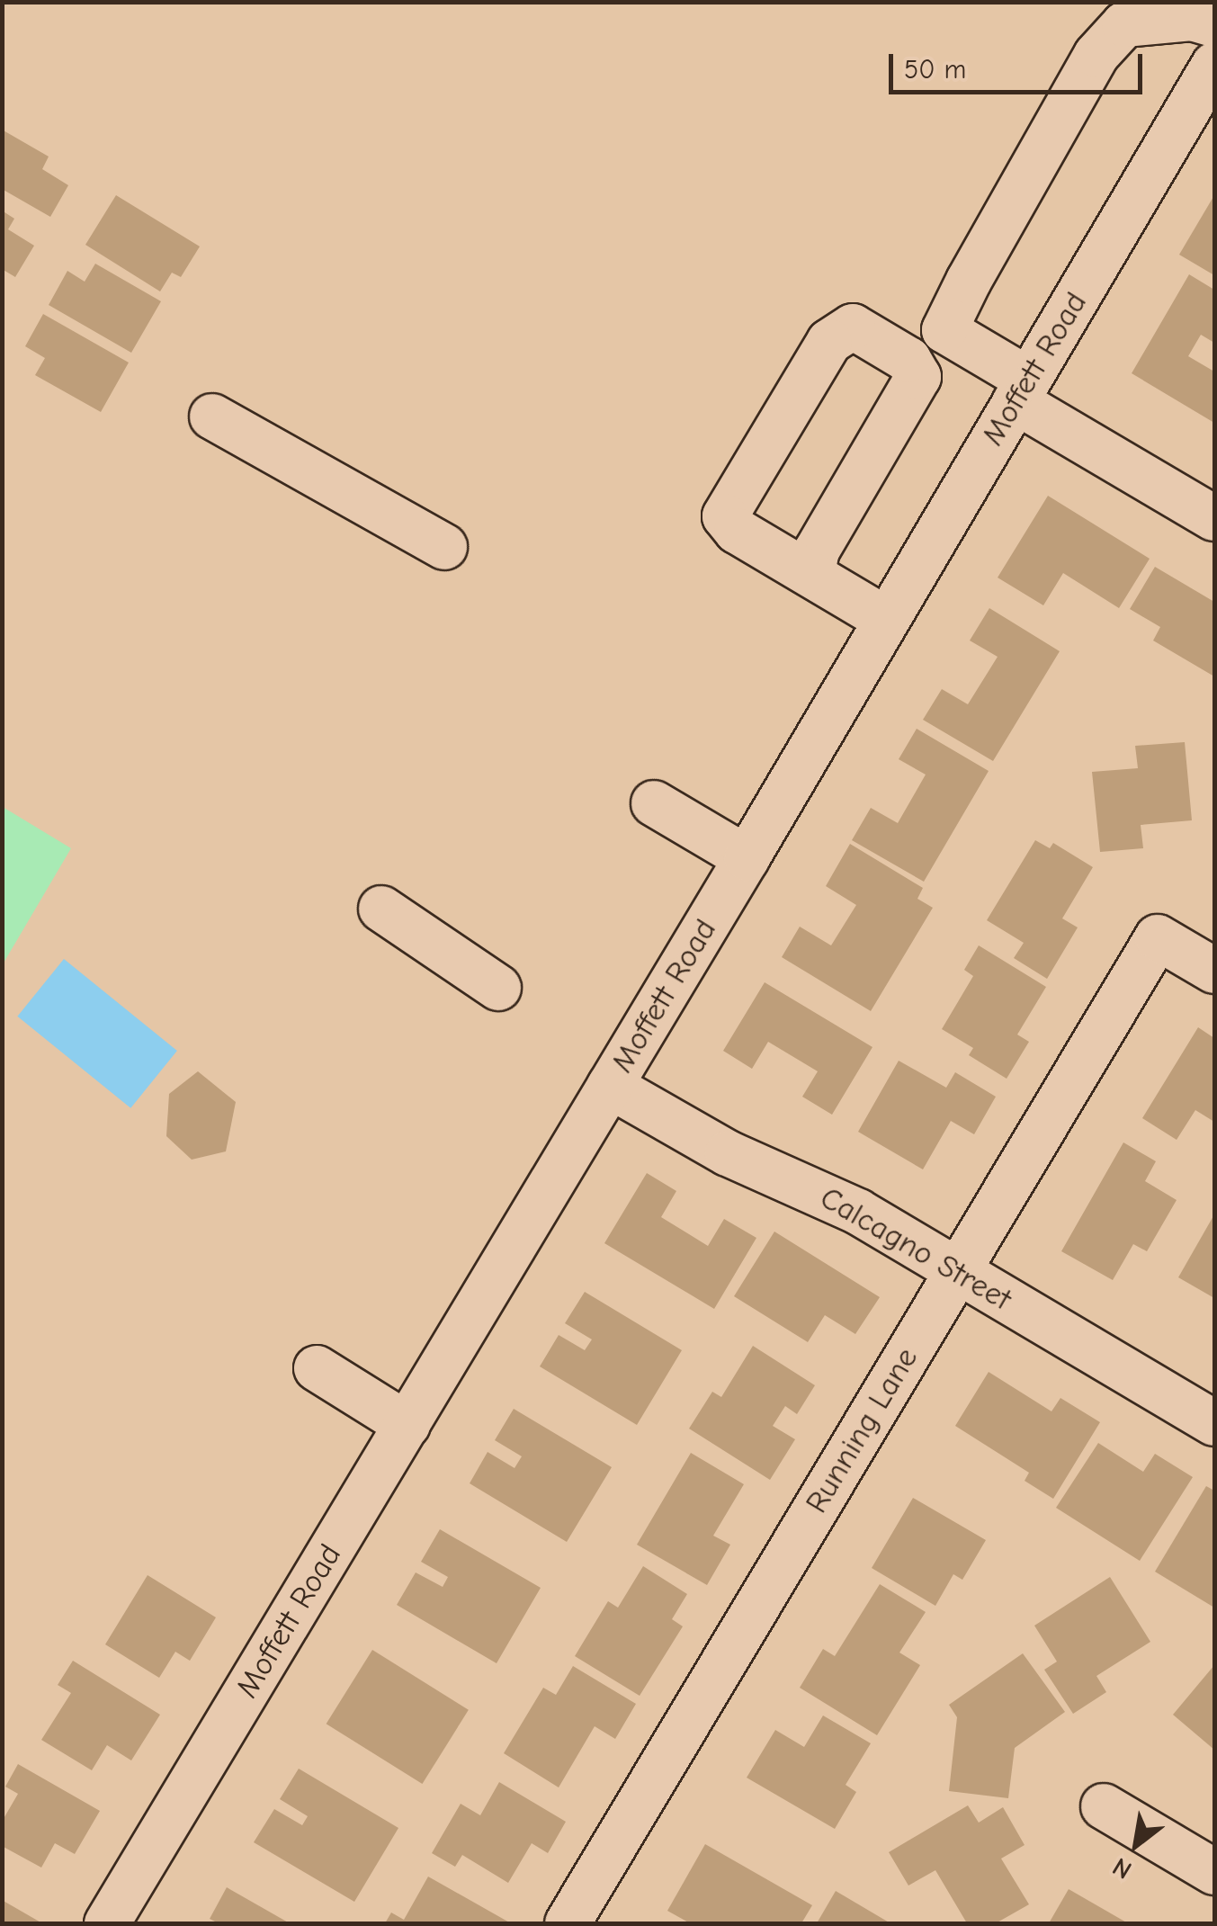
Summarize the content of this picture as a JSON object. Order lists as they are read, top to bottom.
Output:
{
  "streets": {
    "street": ["Moffett Road", "Calcagno Street", "Running Lane"]
  },
  "crossings": [
    ["Moffett Road", "Calcagno Street"],
    ["Calcagno Street", "Running Lane"]
  ],
  "scale_bar": "50 m",
  "north": "bottom left"
}
